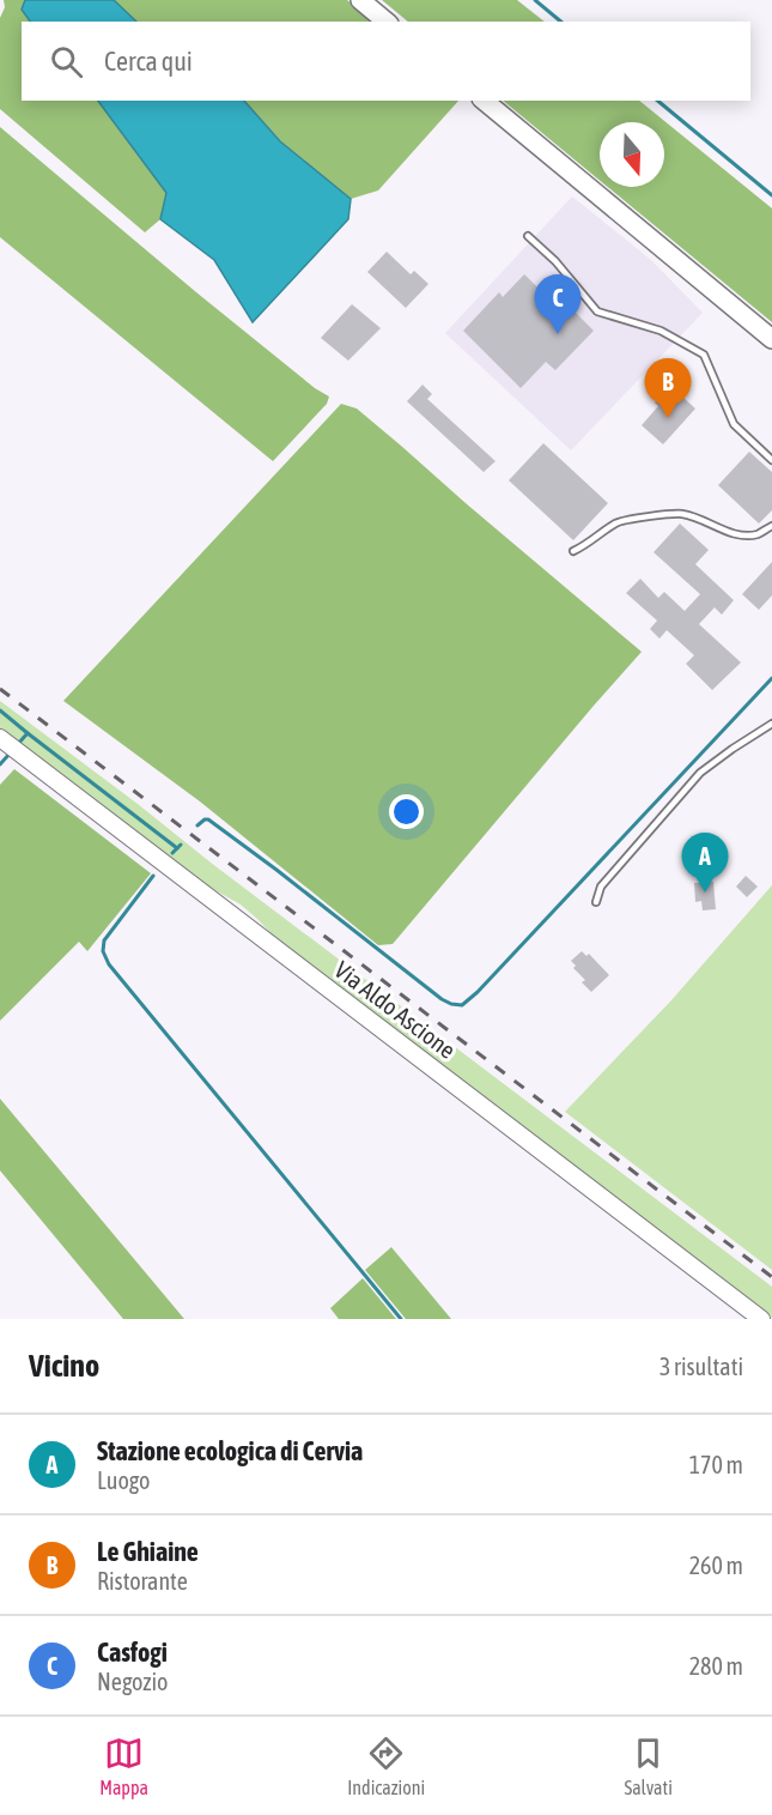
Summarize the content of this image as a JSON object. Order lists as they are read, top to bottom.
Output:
{
  "streets": {
    "street": ["Via Aldo Ascione"]
  },
  "north": "bottom",
  "page": {
    "search": "Cerca qui",
    "pins": ["C", "B", "A"],
    "heading": ["Vicino", "3 risultati"],
    "list": [
      {
        "mark": "A",
        "name": "Stazione ecologica di Cervia",
        "note": "Luogo",
        "value": "170 m"
      },
      {
        "mark": "B",
        "name": "Le Ghiaine",
        "note": "Ristorante",
        "value": "260 m"
      },
      {
        "mark": "C",
        "name": "Casfogi",
        "note": "Negozio",
        "value": "280 m"
      }
    ],
    "nav": ["Mappa", "Indicazioni", "Salvati"]
  }
}
